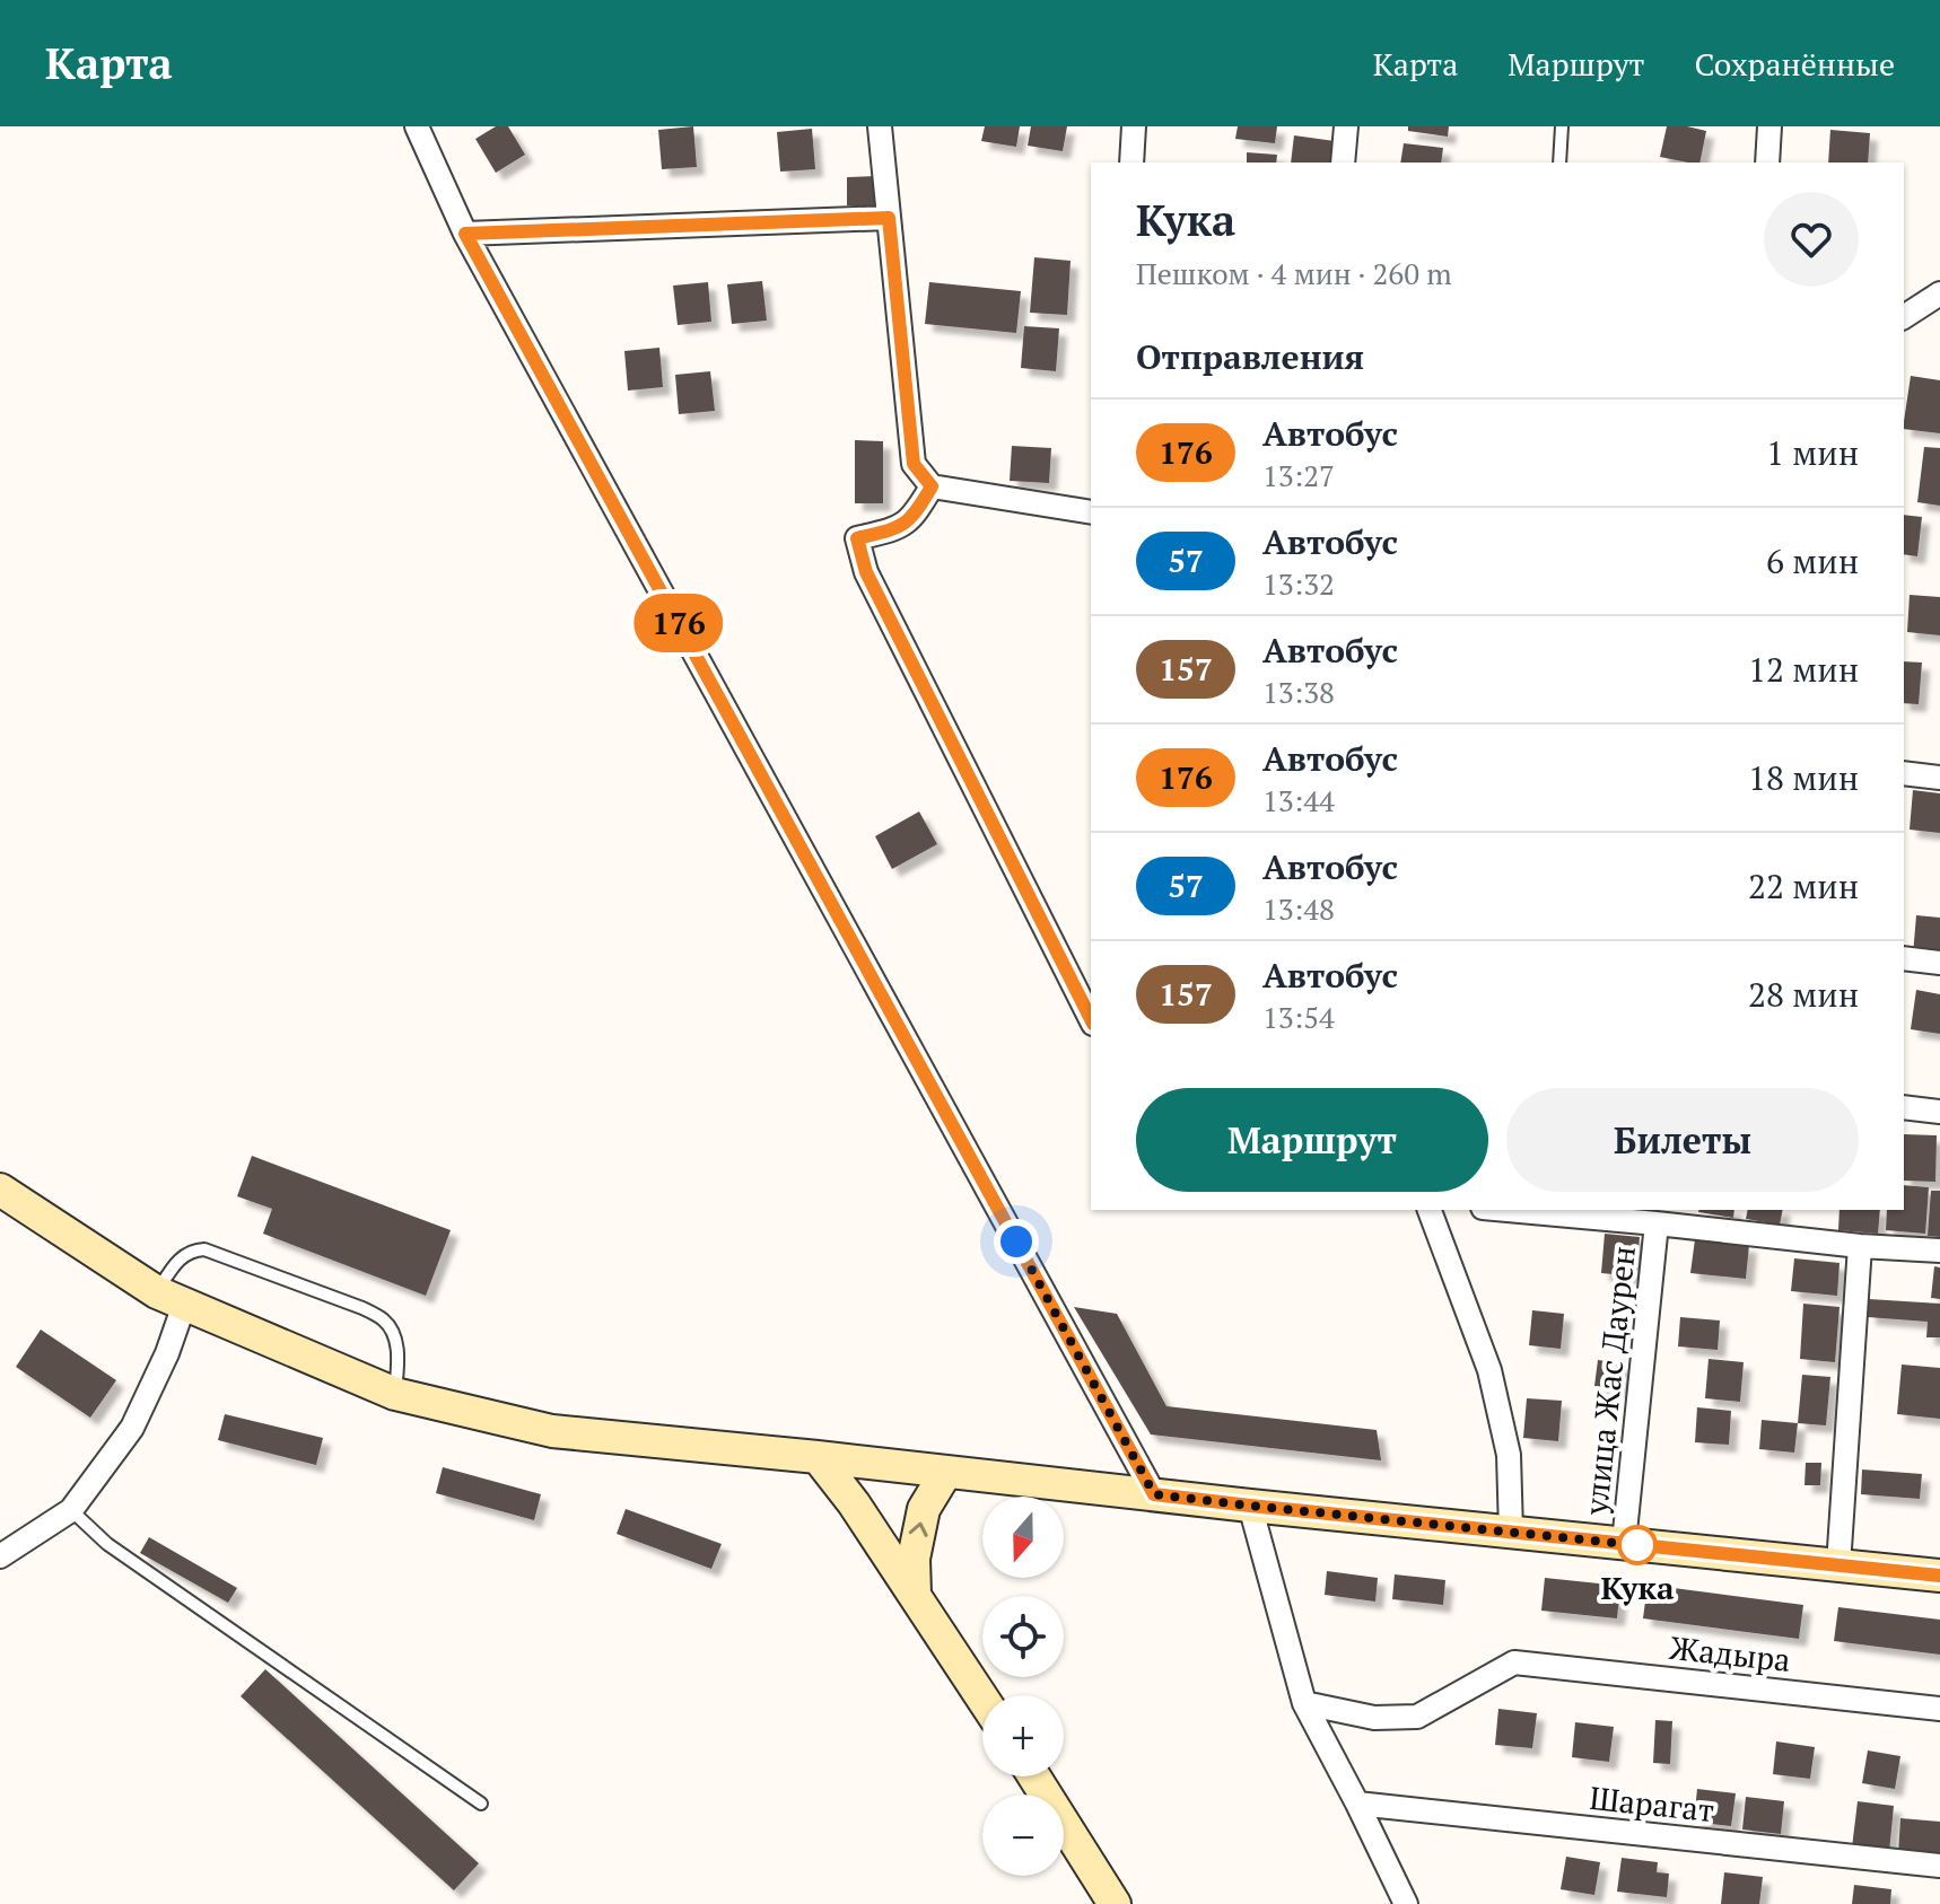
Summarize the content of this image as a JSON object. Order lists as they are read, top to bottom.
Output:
{
  "streets": {
    "street": ["улица Жас Даурен", "Жадыра", "Шарагат"]
  },
  "places": ["Кука"],
  "lines": ["bus line 176"],
  "north": "bottom",
  "page": {
    "header": "Карта",
    "nav": ["Карта", "Маршрут", "Сохранённые"],
    "on_map": "176",
    "heading": [
      ["Кука", "Пешком · 4 мин · 260 m"],
      "Отправления"
    ],
    "list": [
      {
        "mark": "176",
        "name": "Автобус",
        "note": "13:27",
        "value": "1 мин"
      },
      {
        "mark": "57",
        "name": "Автобус",
        "note": "13:32",
        "value": "6 мин"
      },
      {
        "mark": "157",
        "name": "Автобус",
        "note": "13:38",
        "value": "12 мин"
      },
      {
        "mark": "176",
        "name": "Автобус",
        "note": "13:44",
        "value": "18 мин"
      },
      {
        "mark": "57",
        "name": "Автобус",
        "note": "13:48",
        "value": "22 мин"
      },
      {
        "mark": "157",
        "name": "Автобус",
        "note": "13:54",
        "value": "28 мин"
      }
    ],
    "buttons": ["Маршрут", "Билеты"],
    "map_buttons": ["+", "−"]
  }
}
